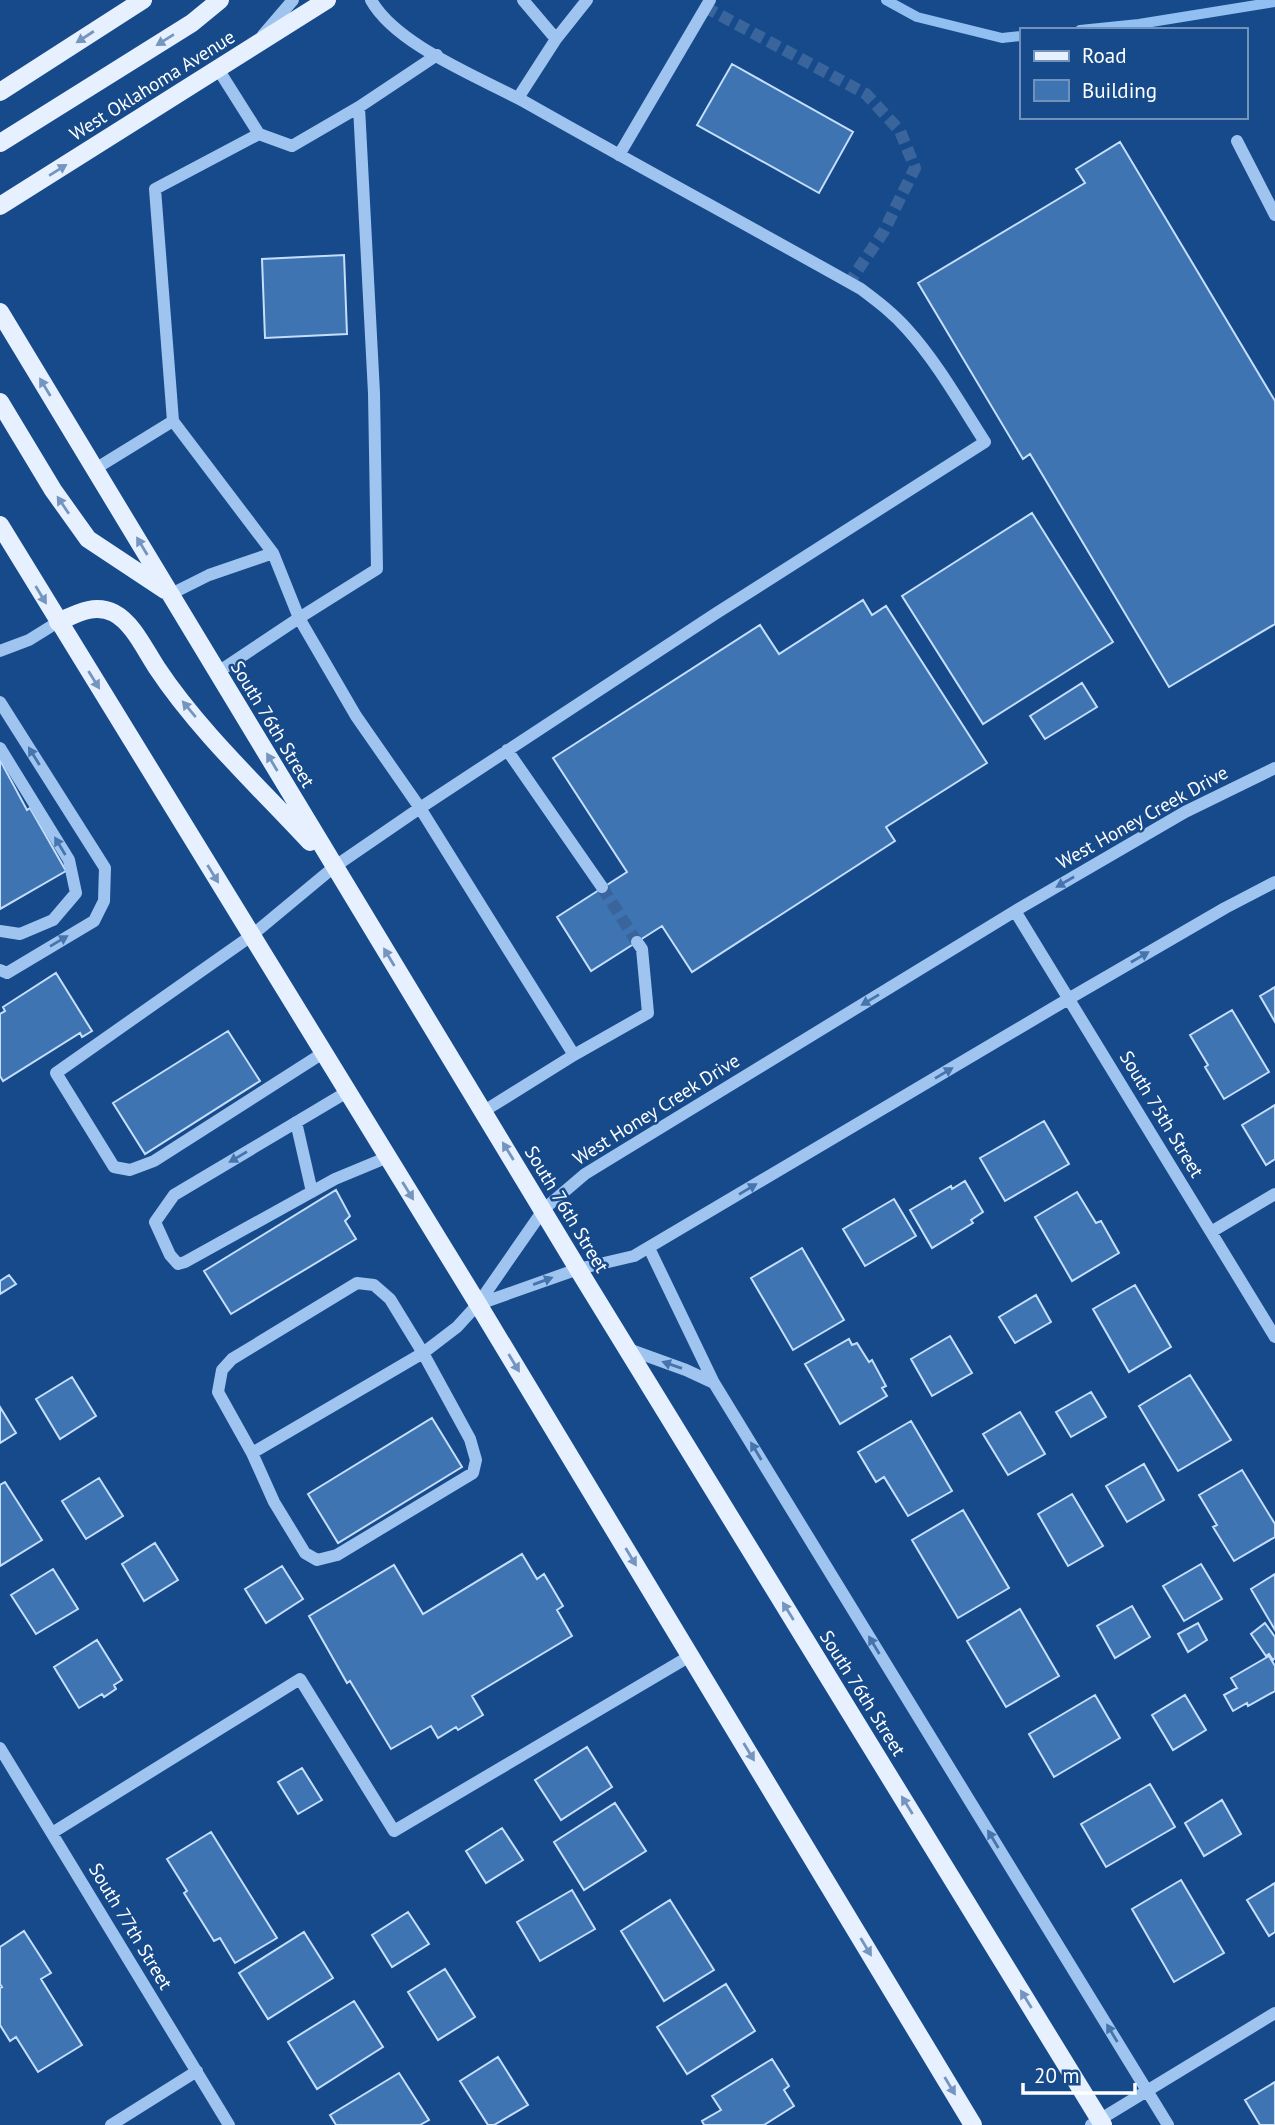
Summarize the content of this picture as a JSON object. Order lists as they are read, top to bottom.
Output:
{
  "streets": {
    "main road": ["West Oklahoma Avenue", "South 76th Street"],
    "street": ["West Honey Creek Drive", "South 75th Street", "South 77th Street"]
  },
  "crossings": [
    ["South 76th Street", "West Honey Creek Drive"],
    ["West Honey Creek Drive", "South 75th Street"]
  ],
  "legend": ["Road", "Building"],
  "scale_bar": "20 m"
}
